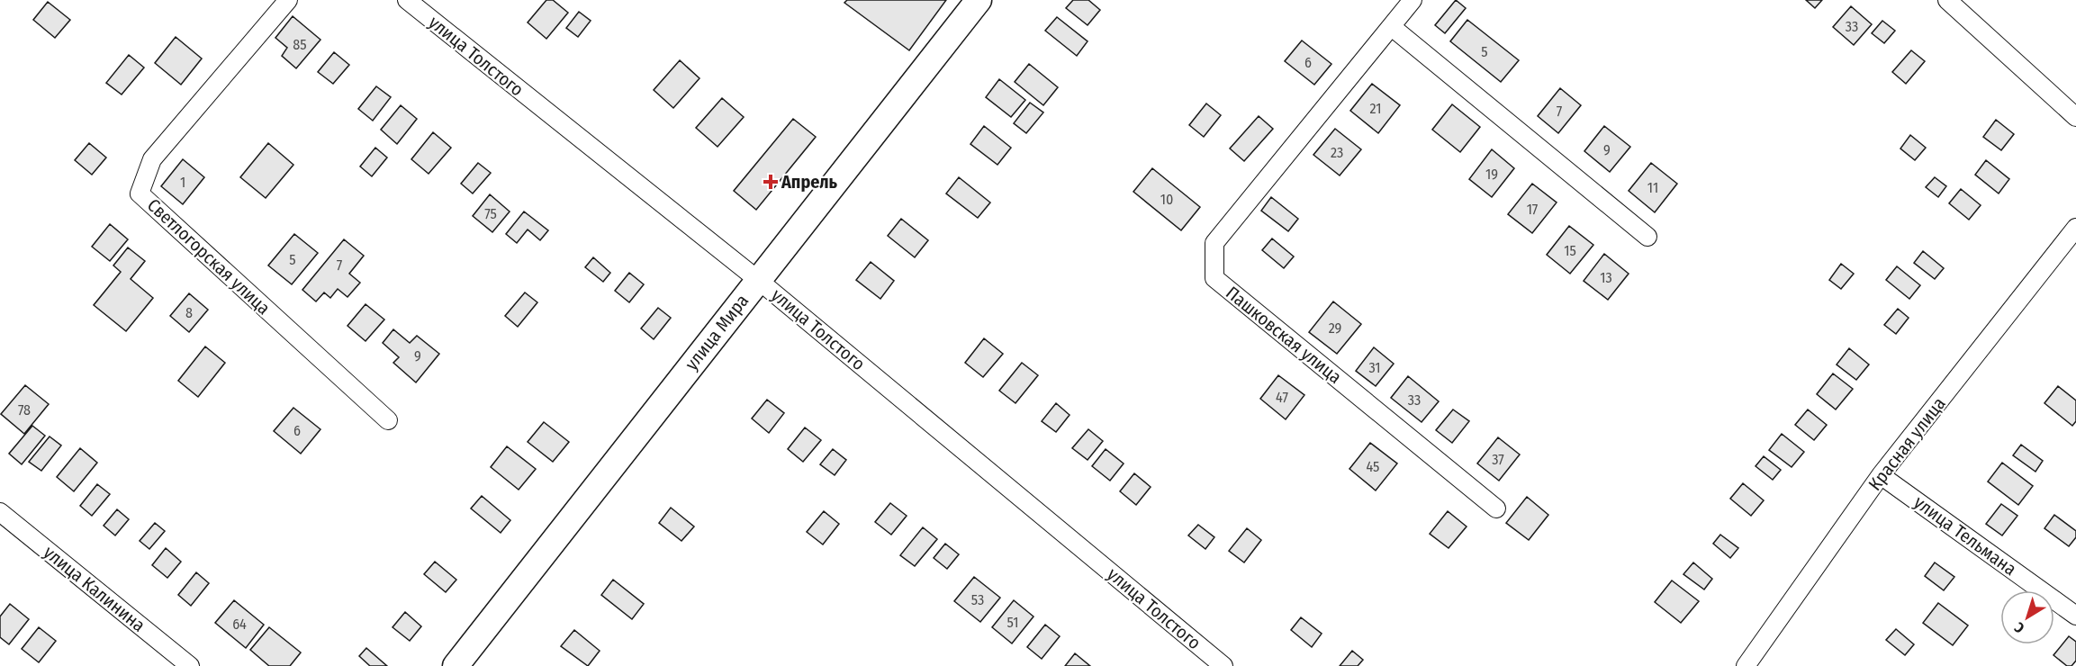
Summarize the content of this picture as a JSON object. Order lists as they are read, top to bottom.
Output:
{
  "streets": {
    "main road": ["улица Мира"],
    "street": [
      "улица Толстого",
      "Светлогорская улица",
      "Пашковская улица",
      "Красная улица",
      "улица Тельмана",
      "улица Калинина"
    ]
  },
  "crossings": [
    ["улица Толстого", "улица Мира"],
    ["Красная улица", "улица Тельмана"]
  ],
  "places": {
    "health": ["Апрель"]
  },
  "house_numbers": [
    "33",
    "85",
    "5",
    "6",
    "21",
    "7",
    "9",
    "23",
    "19",
    "1",
    "11",
    "10",
    "17",
    "75",
    "15",
    "5",
    "7",
    "13",
    "8",
    "29",
    "9",
    "31",
    "47",
    "33",
    "78",
    "6",
    "37",
    "45",
    "53",
    "51",
    "64"
  ],
  "north": "bottom left"
}
